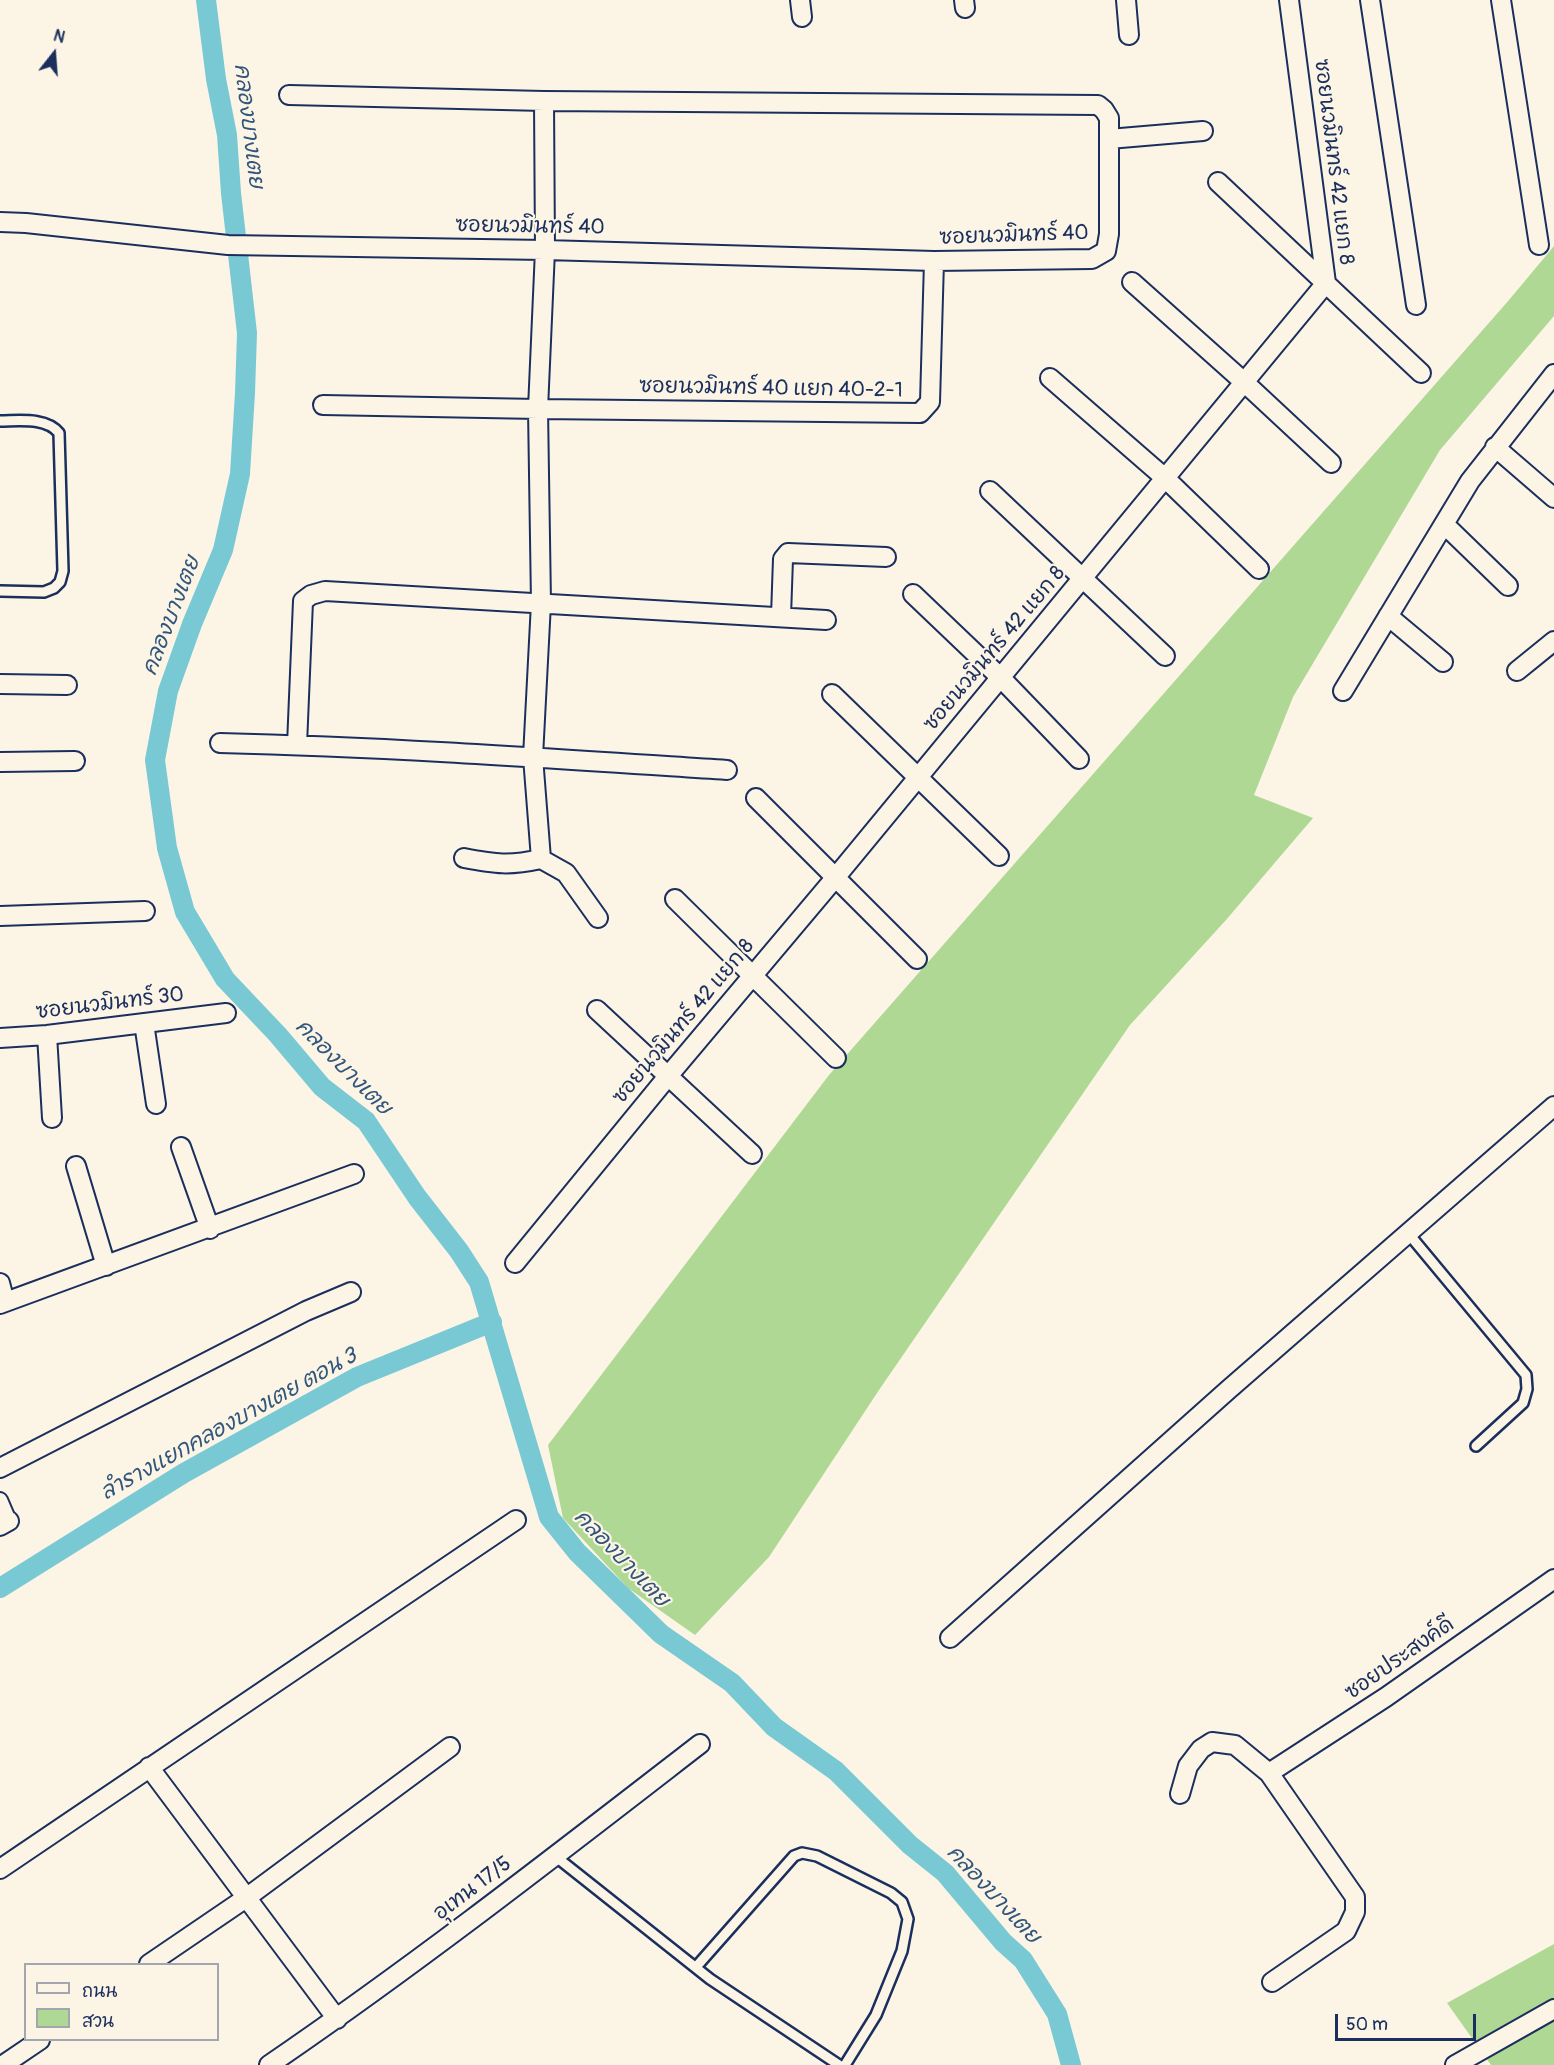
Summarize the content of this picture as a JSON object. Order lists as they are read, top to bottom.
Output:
{
  "streets": {
    "street": [
      "ซอยนวมินทร์ 42 แยก 8",
      "ซอยนวมินทร์ 40",
      "ซอยนวมินทร์ 40 แยก 40-2-1",
      "ซอยนวมินทร์ 30",
      "ซอยประสงค์ดี",
      "อุเทน 17/5"
    ]
  },
  "crossings": [
    ["ซอยนวมินทร์ 40", "ซอยนวมินทร์ 40 แยก 40-2-1"]
  ],
  "water": ["คลองบางเตย", "ลำรางแยกคลองบางเตย ตอน 3"],
  "legend": ["ถนน", "สวน"],
  "scale_bar": "50 m",
  "north": "top"
}
